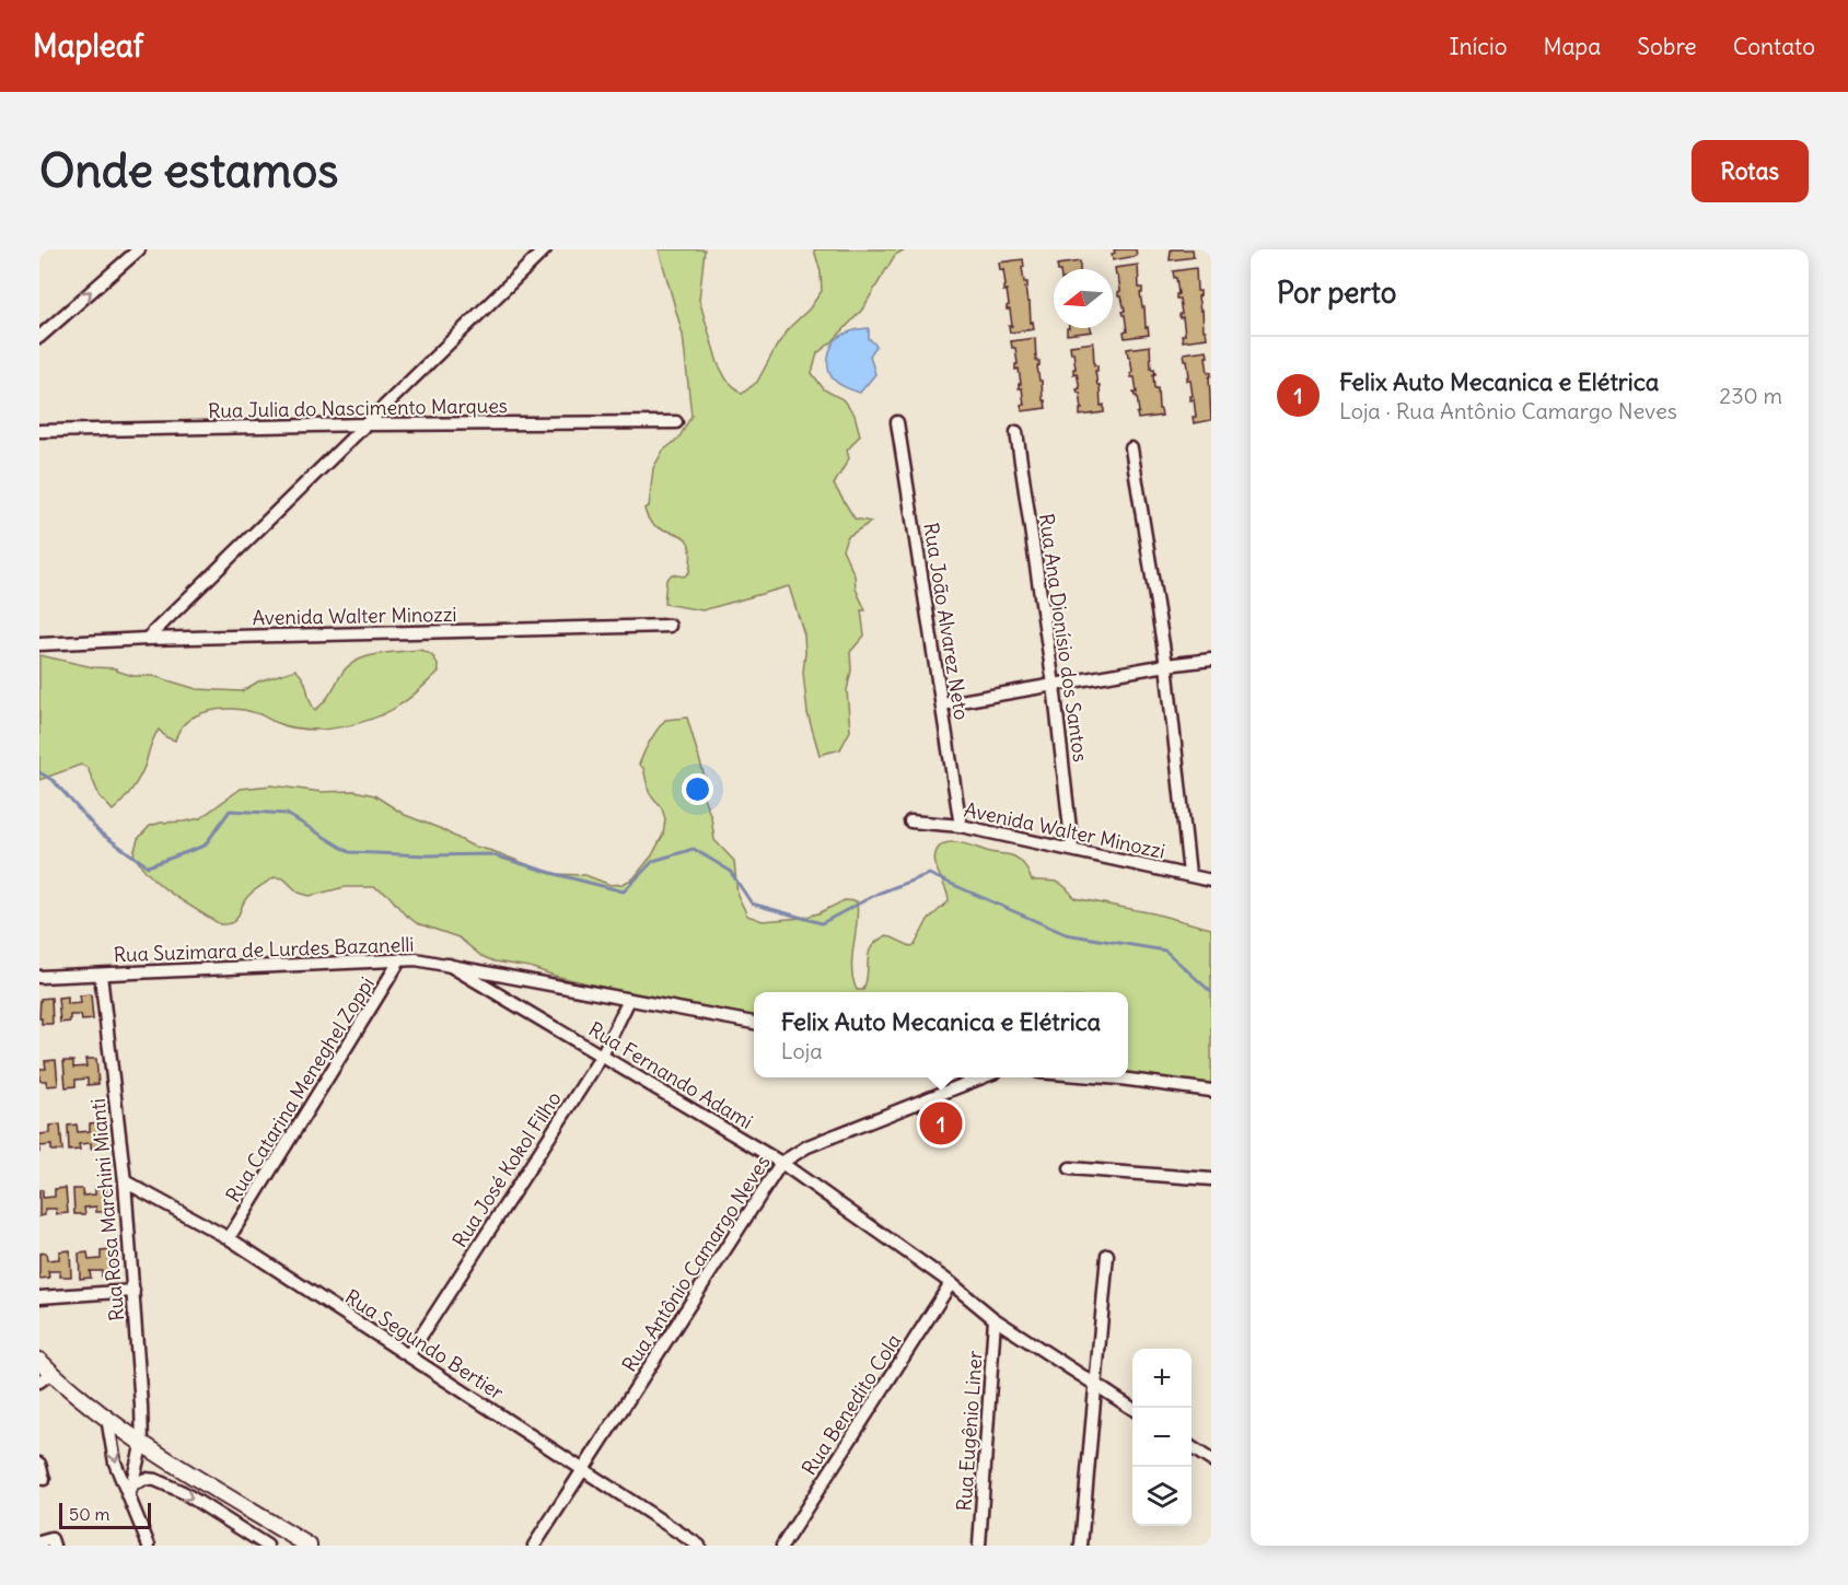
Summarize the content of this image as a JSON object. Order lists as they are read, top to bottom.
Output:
{
  "streets": {
    "street": [
      "Rua Julia do Nascimento Marques",
      "Avenida Walter Minozzi",
      "Rua João Alvarez Neto",
      "Rua Ana Dionísio dos Santos",
      "Rua Suzimara de Lurdes Bazanelli",
      "Rua Fernando Adami",
      "Rua Catarina Meneghel Zoppi",
      "Rua José Kokol Filho",
      "Rua Rosa Marchini Mianti",
      "Rua Antônio Camargo Neves",
      "Rua Segundo Bertier",
      "Rua Benedito Cola",
      "Rua Eugênio Liner"
    ]
  },
  "crossings": [
    ["Avenida Walter Minozzi", "Rua João Alvarez Neto"],
    ["Avenida Walter Minozzi", "Rua Ana Dionísio dos Santos"],
    ["Rua Suzimara de Lurdes Bazanelli", "Rua Fernando Adami"],
    ["Rua Suzimara de Lurdes Bazanelli", "Rua Catarina Meneghel Zoppi"],
    ["Rua Suzimara de Lurdes Bazanelli", "Rua José Kokol Filho"],
    ["Rua Suzimara de Lurdes Bazanelli", "Rua Rosa Marchini Mianti"],
    ["Rua Fernando Adami", "Rua José Kokol Filho"],
    ["Rua Fernando Adami", "Rua Antônio Camargo Neves"],
    ["Rua Fernando Adami", "Rua Benedito Cola"],
    ["Rua Fernando Adami", "Rua Eugênio Liner"],
    ["Rua Catarina Meneghel Zoppi", "Rua Segundo Bertier"],
    ["Rua José Kokol Filho", "Rua Segundo Bertier"],
    ["Rua Rosa Marchini Mianti", "Rua Segundo Bertier"],
    ["Rua Antônio Camargo Neves", "Rua Segundo Bertier"]
  ],
  "scale_bar": "50 m",
  "north": "left",
  "page": {
    "header": "Mapleaf",
    "nav": [
      "Início",
      "Mapa",
      "Sobre",
      "Contato"
    ],
    "buttons": "Rotas",
    "title": "Onde estamos",
    "heading": "Por perto",
    "list": [
      {
        "mark": "1",
        "name": "Felix Auto Mecanica e Elétrica",
        "note": "Loja · Rua Antônio Camargo Neves",
        "value": "230 m"
      }
    ],
    "popup": ["Felix Auto Mecanica e Elétrica", "Loja"],
    "pins": "1",
    "map_buttons": ["+", "−"],
    "scale": "50 m"
  }
}
